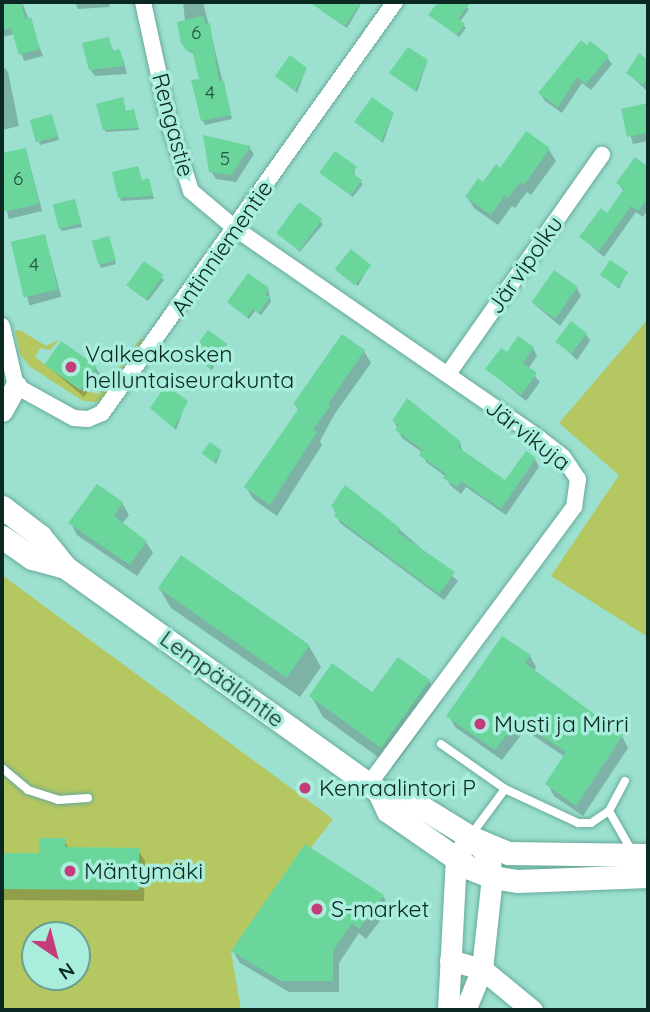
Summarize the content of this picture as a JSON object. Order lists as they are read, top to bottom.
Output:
{
  "streets": {
    "main road": ["Lempääläntie"],
    "street": [
      "Rengastie",
      "Antinniementie",
      "Järvipolku",
      "Järvikuja"
    ]
  },
  "crossings": [
    ["Rengastie", "Antinniementie"],
    ["Rengastie", "Järvikuja"],
    ["Antinniementie", "Järvikuja"],
    ["Järvipolku", "Järvikuja"],
    ["Järvikuja", "Lempääläntie"]
  ],
  "places": [
    "Valkeakosken helluntaiseurakunta",
    "Musti ja Mirri",
    "Kenraalintori P",
    "Mäntymäki",
    "S-market"
  ],
  "house_numbers": [
    "6",
    "4",
    "5",
    "6",
    "4"
  ],
  "north": "bottom right"
}
